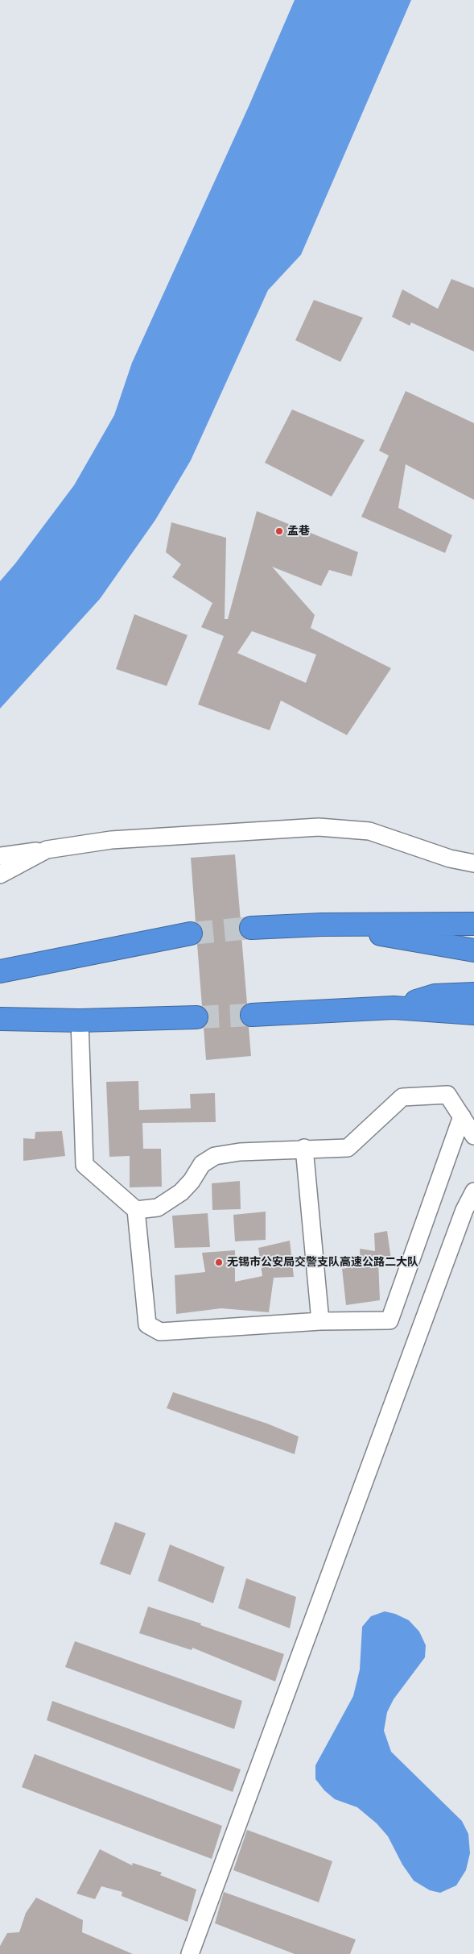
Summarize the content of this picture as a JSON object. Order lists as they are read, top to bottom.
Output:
{
  "places": ["孟巷", "无锡市公安局交警支队高速公路二大队"]
}
